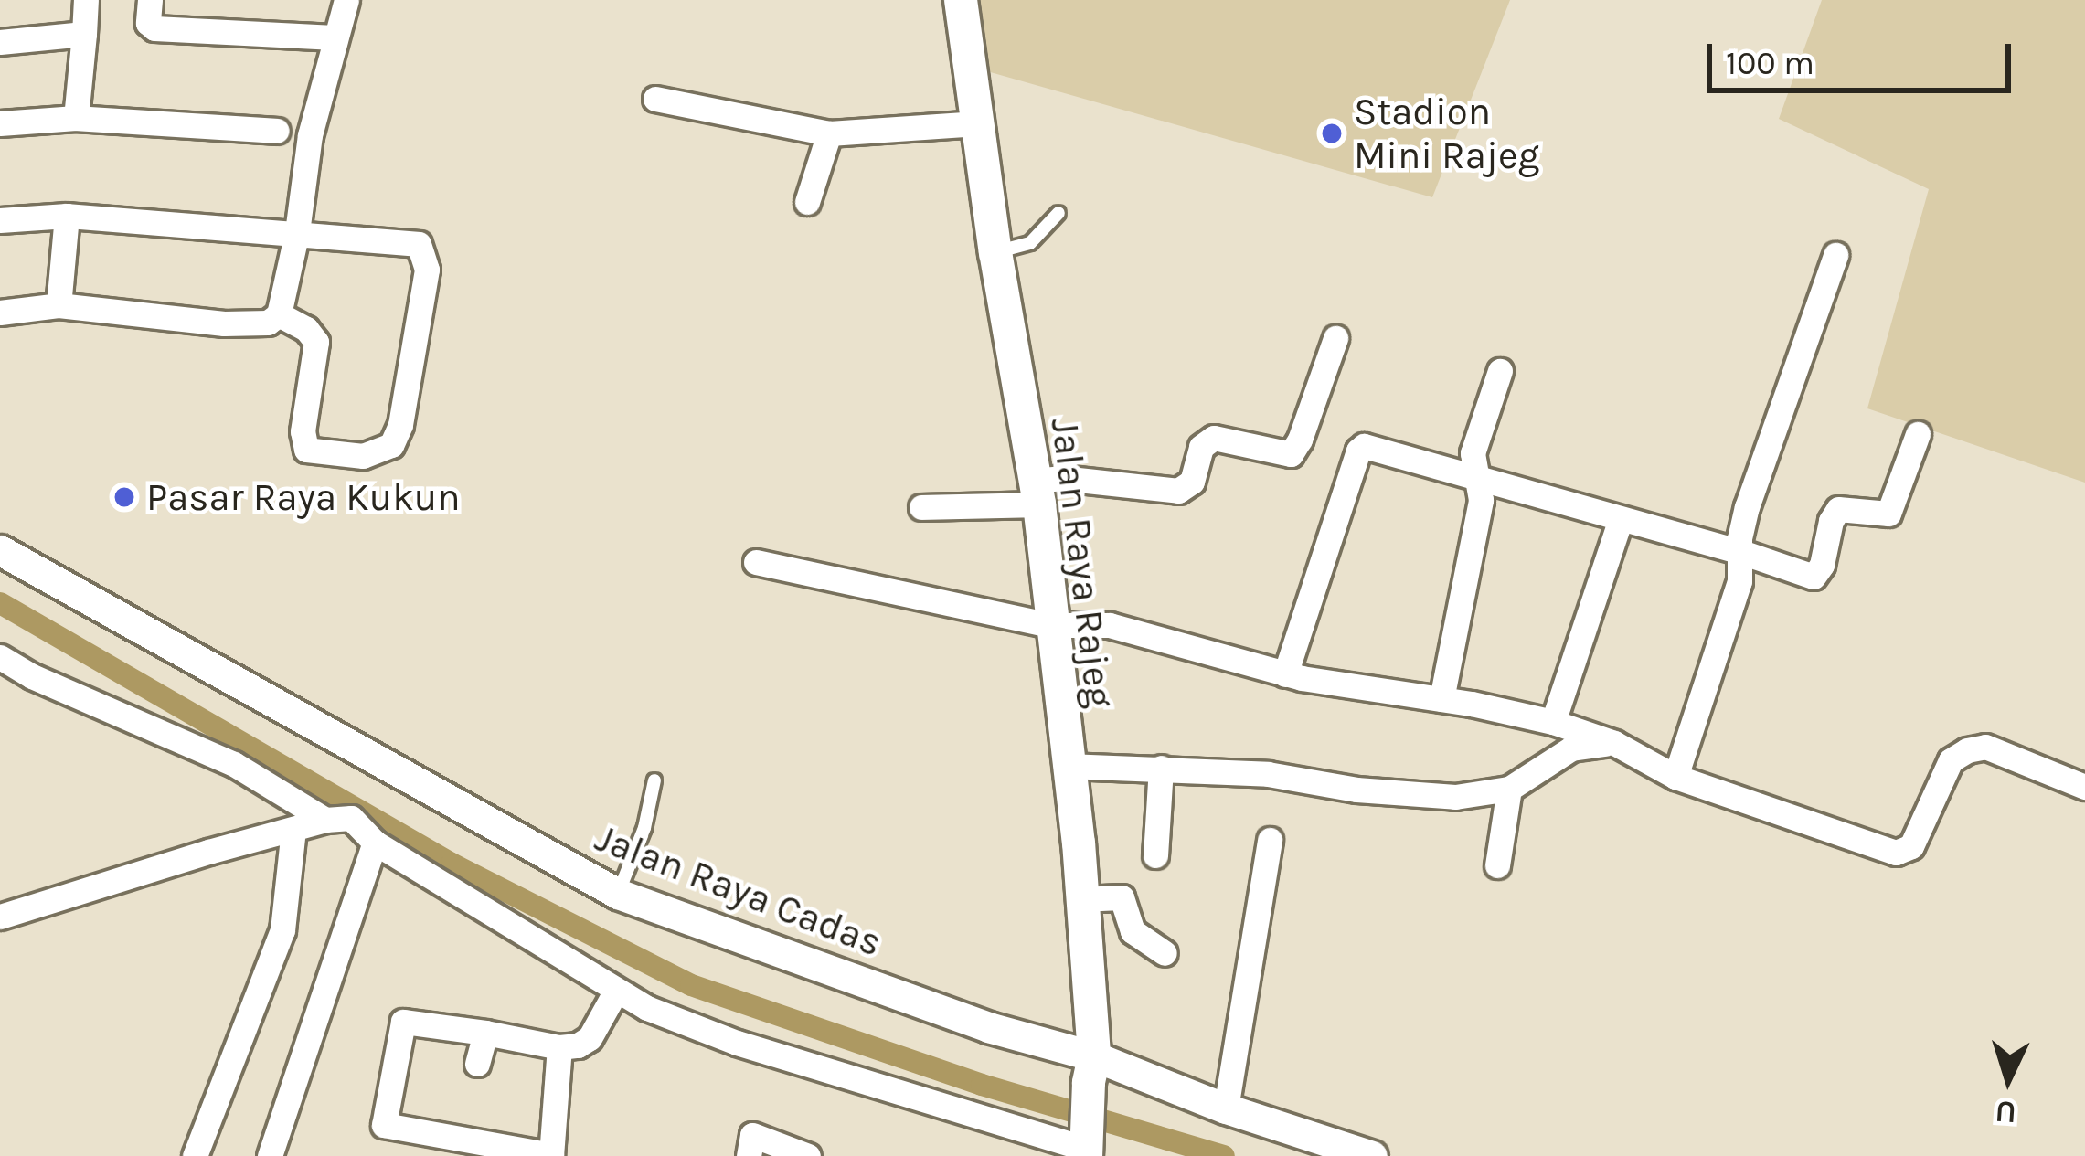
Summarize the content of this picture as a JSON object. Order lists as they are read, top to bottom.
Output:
{
  "streets": {
    "main road": ["Jalan Raya Rajeg"],
    "street": ["Jalan Raya Cadas"]
  },
  "crossings": [
    ["Jalan Raya Rajeg", "Jalan Raya Cadas"]
  ],
  "places": ["Stadion Mini Rajeg", "Pasar Raya Kukun"],
  "scale_bar": "100 m",
  "north": "bottom"
}
